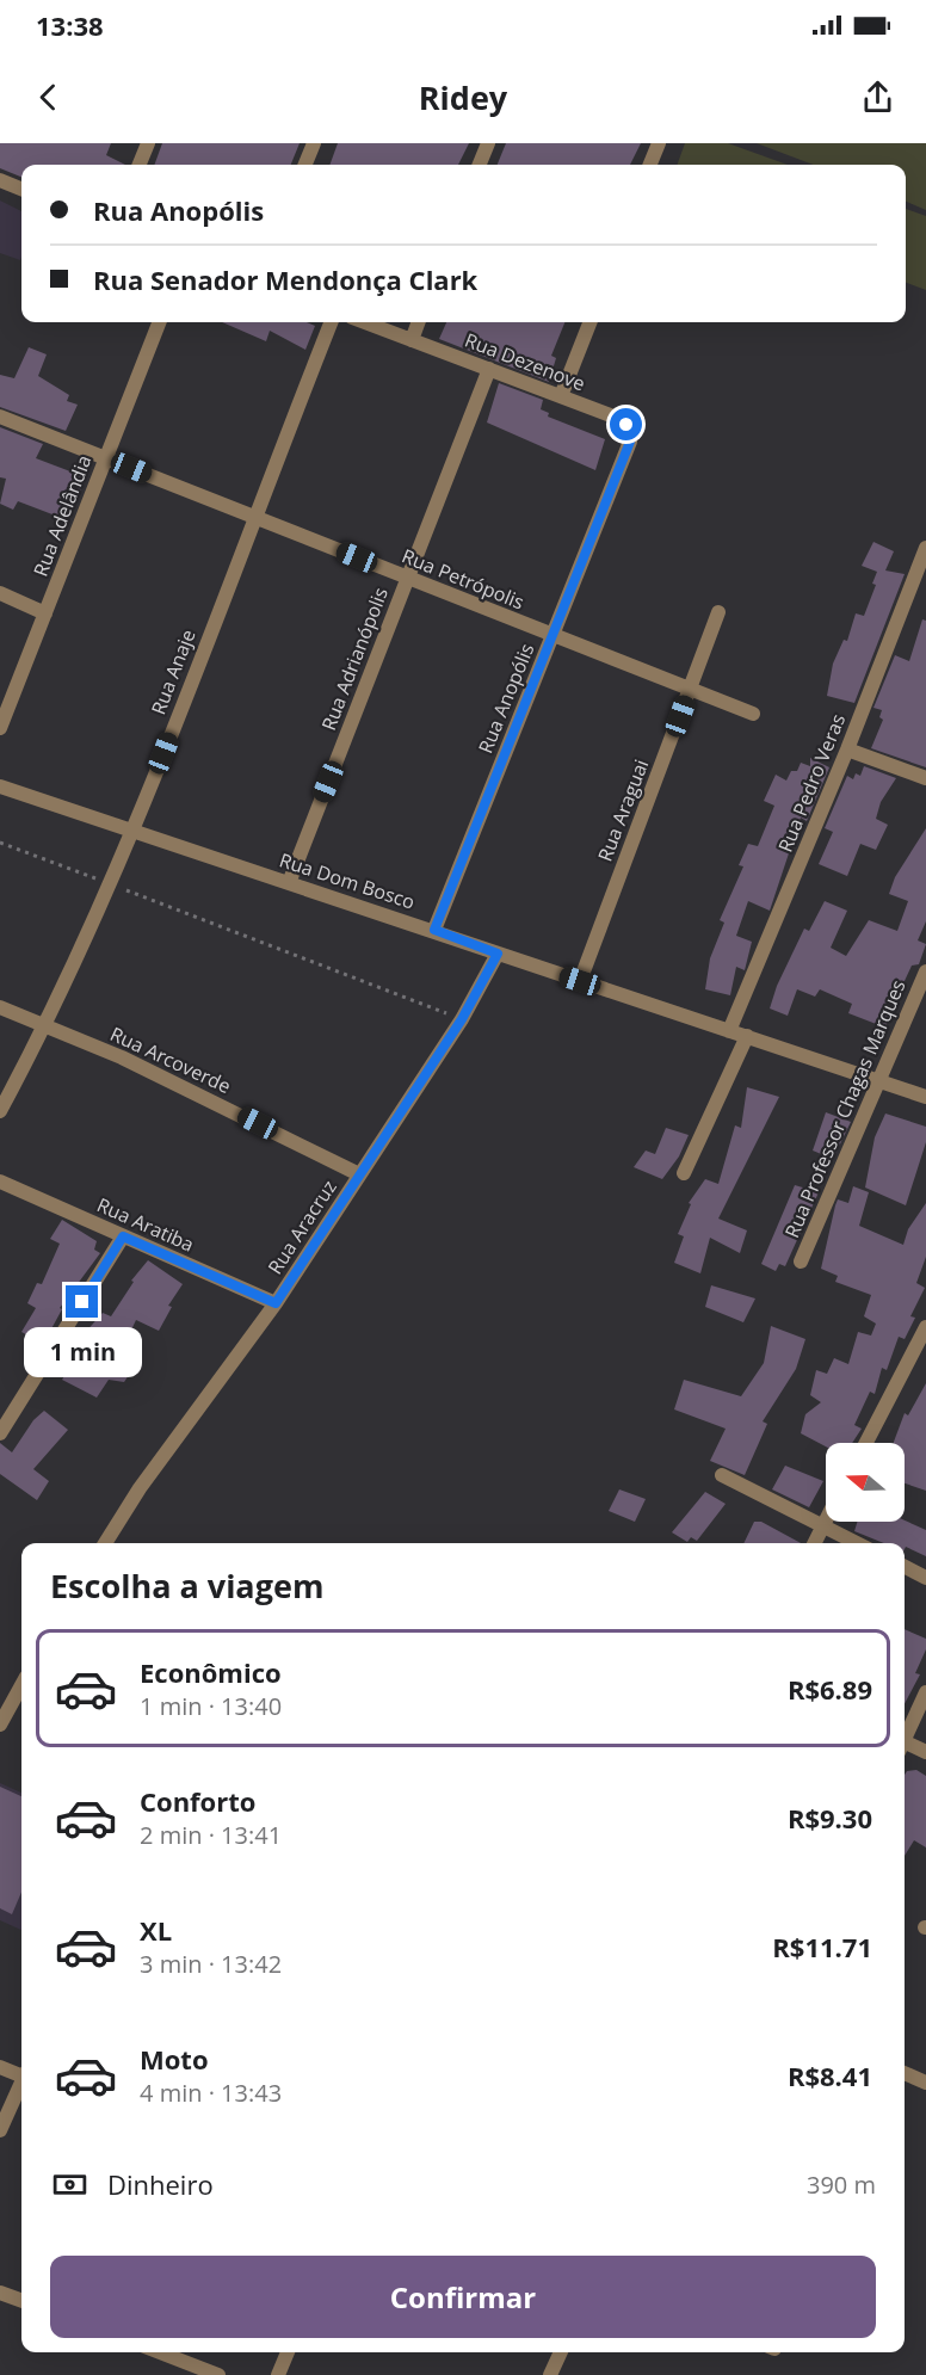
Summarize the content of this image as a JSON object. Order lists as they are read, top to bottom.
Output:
{
  "streets": {
    "street": [
      "Rua Dezenove",
      "Rua Adelândia",
      "Rua Petrópolis",
      "Rua Adrianópolis",
      "Rua Anaje",
      "Rua Anopólis",
      "Rua Pedro Veras",
      "Rua Araguai",
      "Rua Dom Bosco",
      "Rua Arcoverde",
      "Rua Professor Chagas Marques",
      "Rua Aratiba",
      "Rua Aracruz"
    ]
  },
  "crossings": [
    ["Rua Dezenove", "Rua Adrianópolis"],
    ["Rua Dezenove", "Rua Anopólis"],
    ["Rua Adelândia", "Rua Petrópolis"],
    ["Rua Petrópolis", "Rua Adrianópolis"],
    ["Rua Petrópolis", "Rua Anaje"],
    ["Rua Petrópolis", "Rua Anopólis"],
    ["Rua Petrópolis", "Rua Araguai"],
    ["Rua Adrianópolis", "Rua Dom Bosco"],
    ["Rua Anaje", "Rua Dom Bosco"],
    ["Rua Anaje", "Rua Arcoverde"],
    ["Rua Anopólis", "Rua Dom Bosco"],
    ["Rua Pedro Veras", "Rua Dom Bosco"],
    ["Rua Araguai", "Rua Dom Bosco"],
    ["Rua Dom Bosco", "Rua Professor Chagas Marques"],
    ["Rua Dom Bosco", "Rua Aracruz"],
    ["Rua Arcoverde", "Rua Aracruz"],
    ["Rua Aratiba", "Rua Aracruz"]
  ],
  "north": "left",
  "page": {
    "status": "13:38",
    "header": "Ridey",
    "banner": ["Rua Anopólis", "Rua Senador Mendonça Clark"],
    "bubble": "1 min",
    "heading": "Escolha a viagem",
    "list": [
      {
        "name": "Econômico",
        "note": "1 min · 13:40",
        "value": "R$6.89"
      },
      {
        "name": "Conforto",
        "note": "2 min · 13:41",
        "value": "R$9.30"
      },
      {
        "name": "XL",
        "note": "3 min · 13:42",
        "value": "R$11.71"
      },
      {
        "name": "Moto",
        "note": "4 min · 13:43",
        "value": "R$8.41"
      }
    ],
    "pay": ["Dinheiro", "390 m"],
    "buttons": "Confirmar"
  }
}
